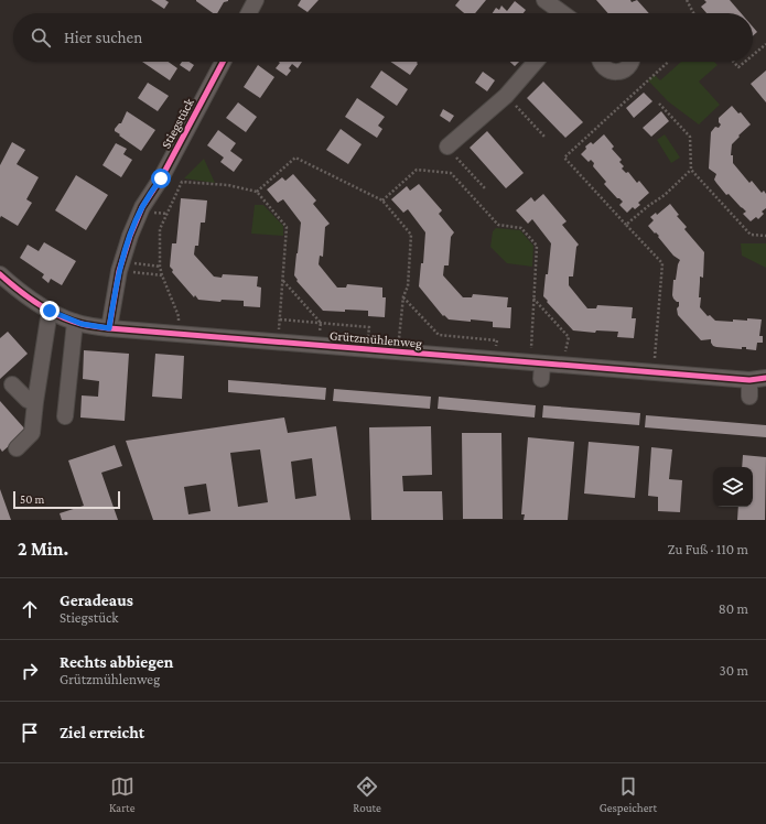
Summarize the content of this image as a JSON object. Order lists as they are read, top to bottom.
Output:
{
  "streets": {
    "street": ["Stiegstück", "Grützmühlenweg"]
  },
  "crossings": [
    ["Stiegstück", "Grützmühlenweg"]
  ],
  "scale_bar": "50 m",
  "page": {
    "search": "Hier suchen",
    "scale": "50 m",
    "heading": ["2 Min.", "Zu Fuß · 110 m"],
    "list": [
      ["Geradeaus", "Stiegstück", "80 m"],
      ["Rechts abbiegen", "Grützmühlenweg", "30 m"],
      "Ziel erreicht"
    ],
    "nav": ["Karte", "Route", "Gespeichert"]
  }
}
